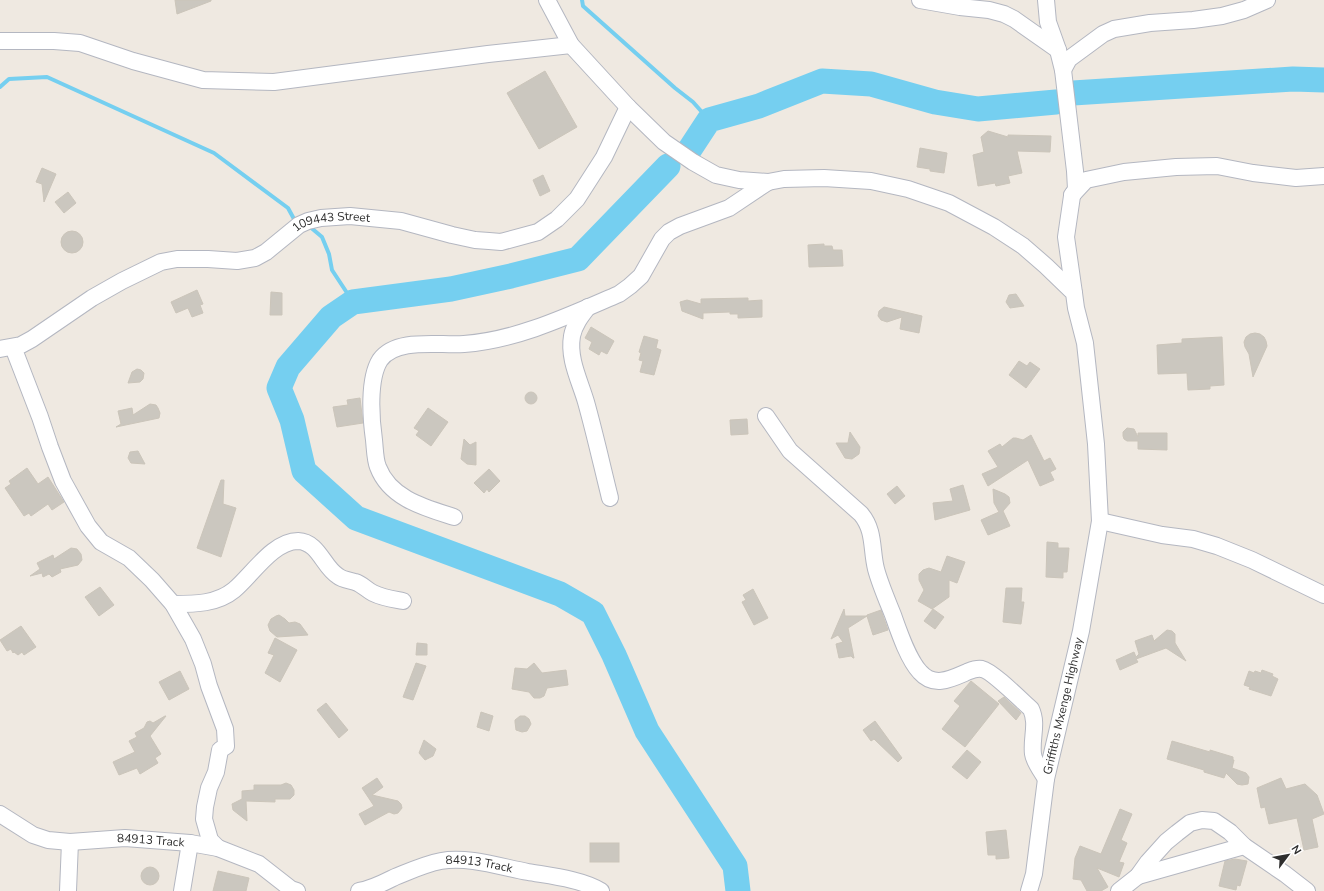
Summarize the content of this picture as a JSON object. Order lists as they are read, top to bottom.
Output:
{
  "streets": {
    "street": ["109443 Street", "Griffiths Mxenge Highway", "84913 Track"]
  },
  "north": "top right"
}
